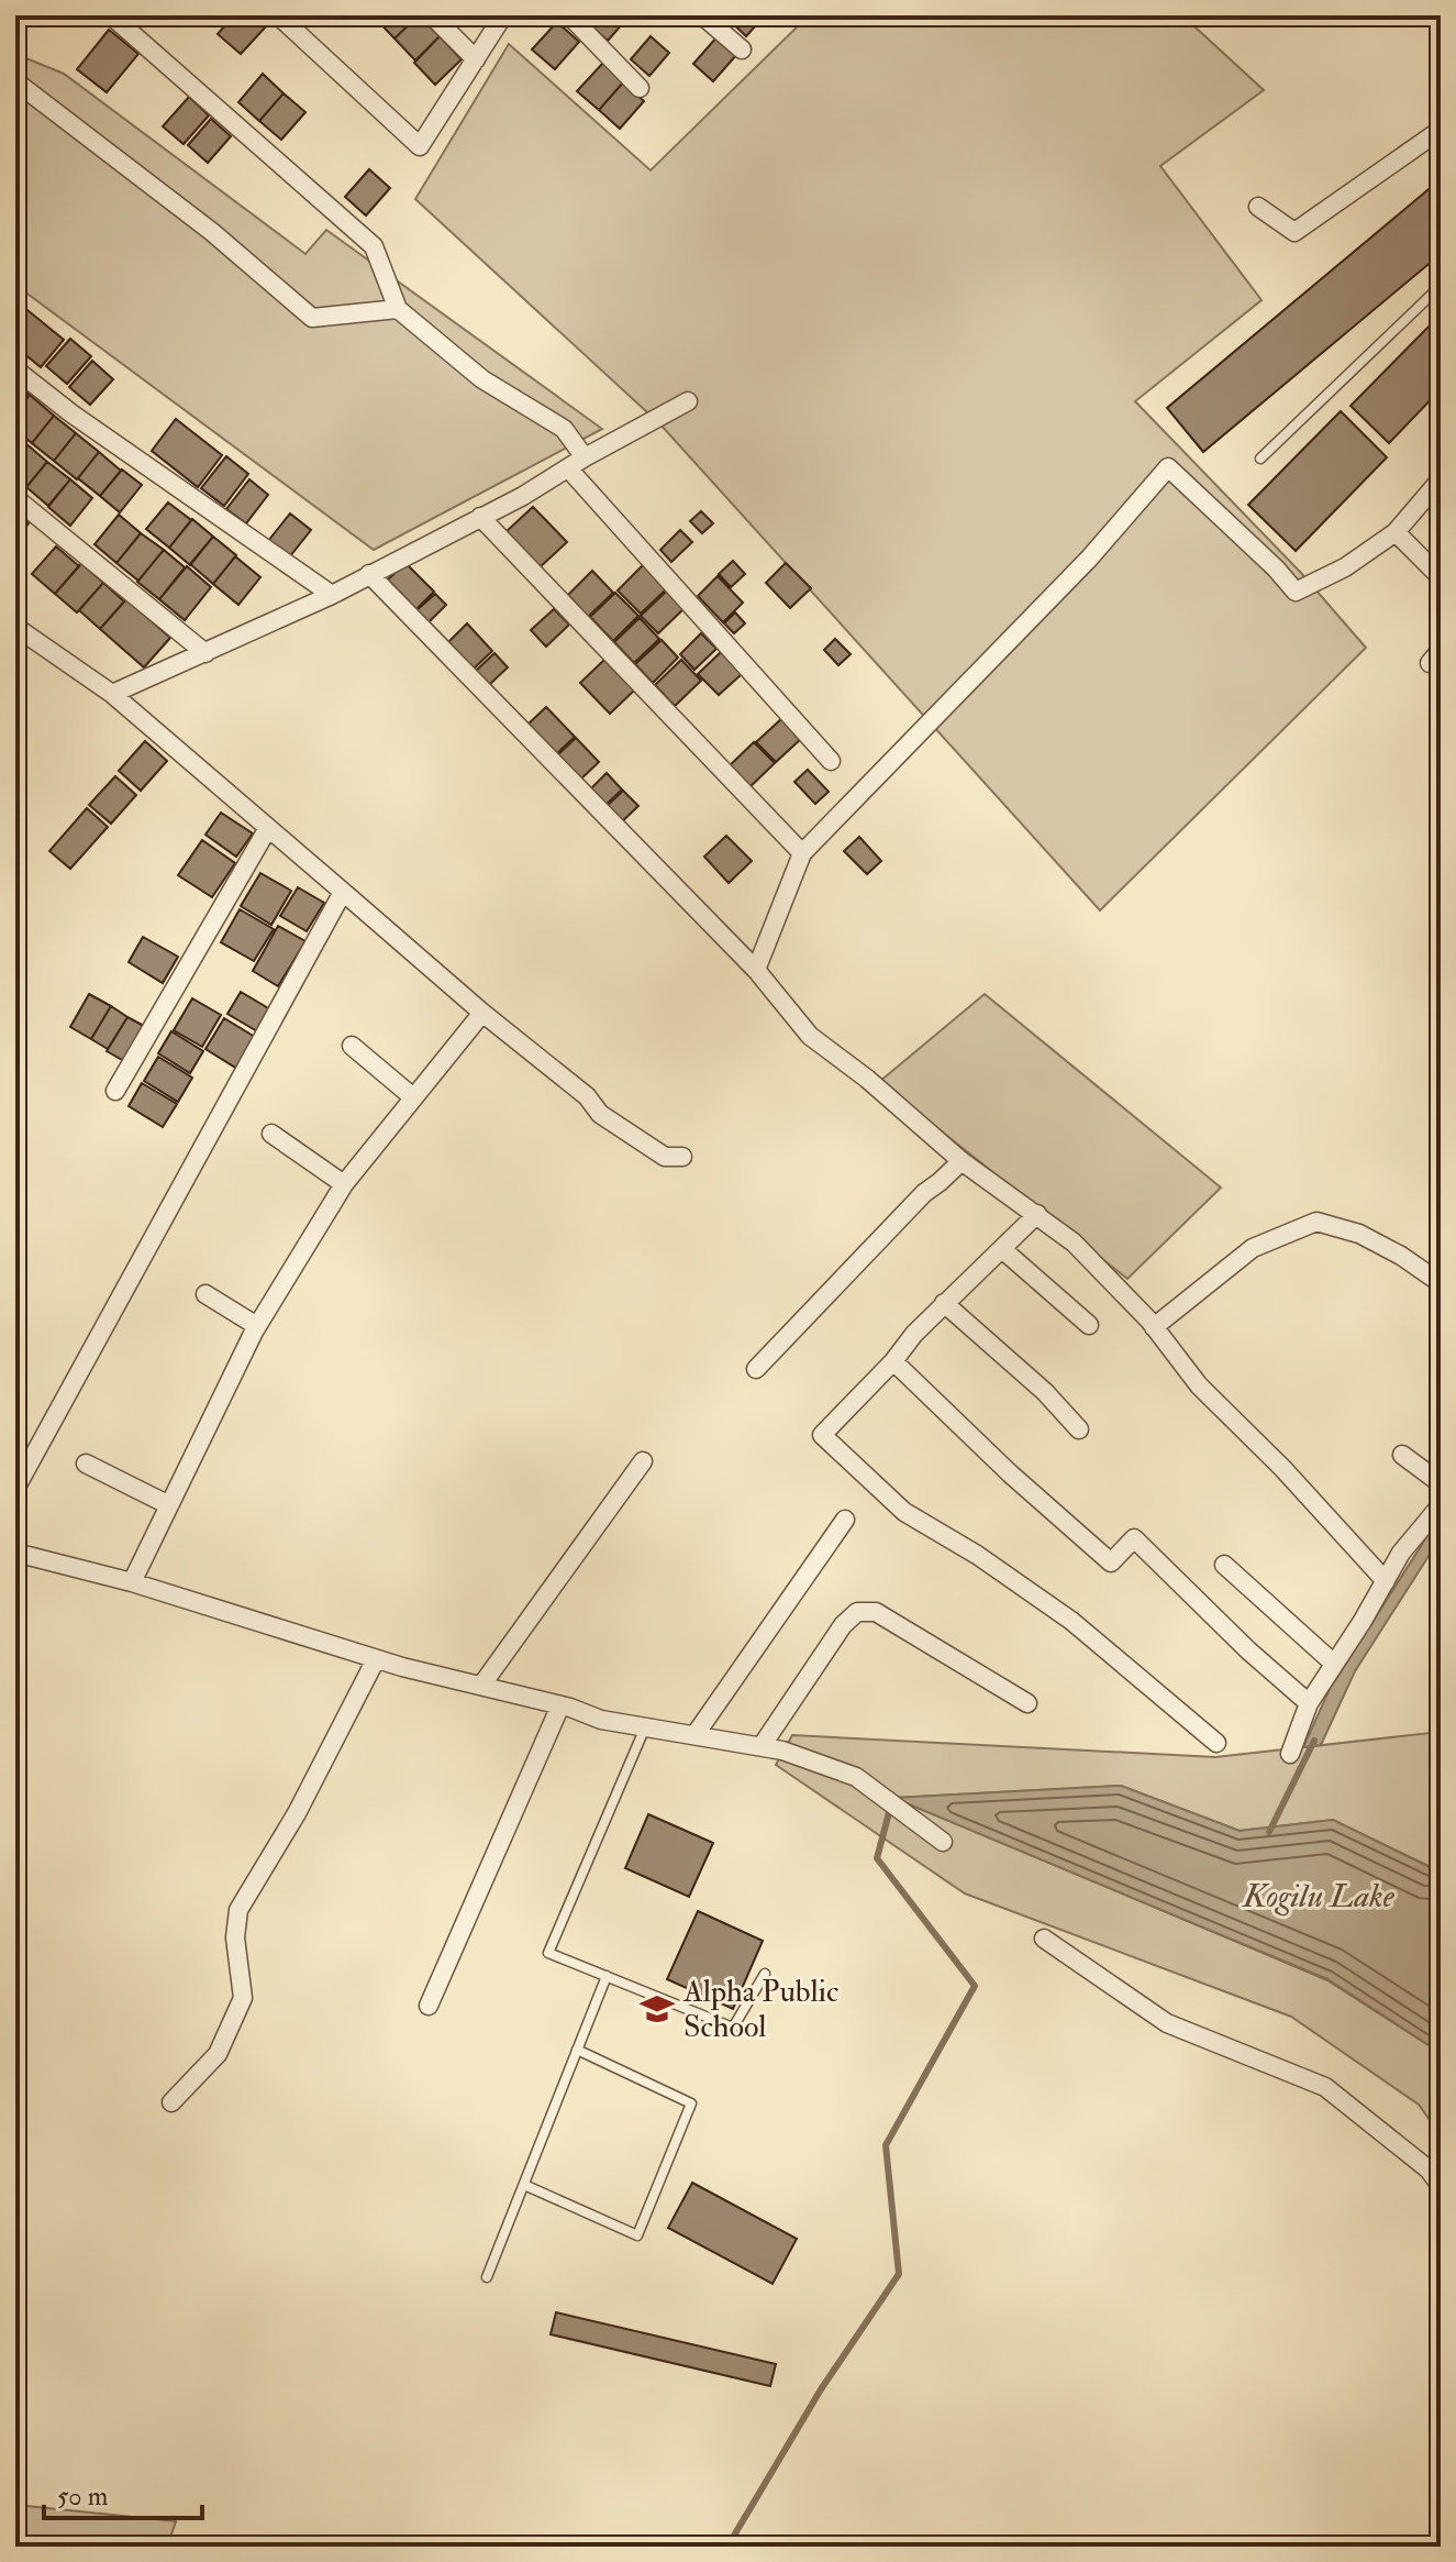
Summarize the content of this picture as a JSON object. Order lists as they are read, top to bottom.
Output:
{
  "water": ["Kogilu Lake"],
  "places": {
    "school or university": ["Alpha Public School"]
  },
  "scale_bar": "50 m"
}
